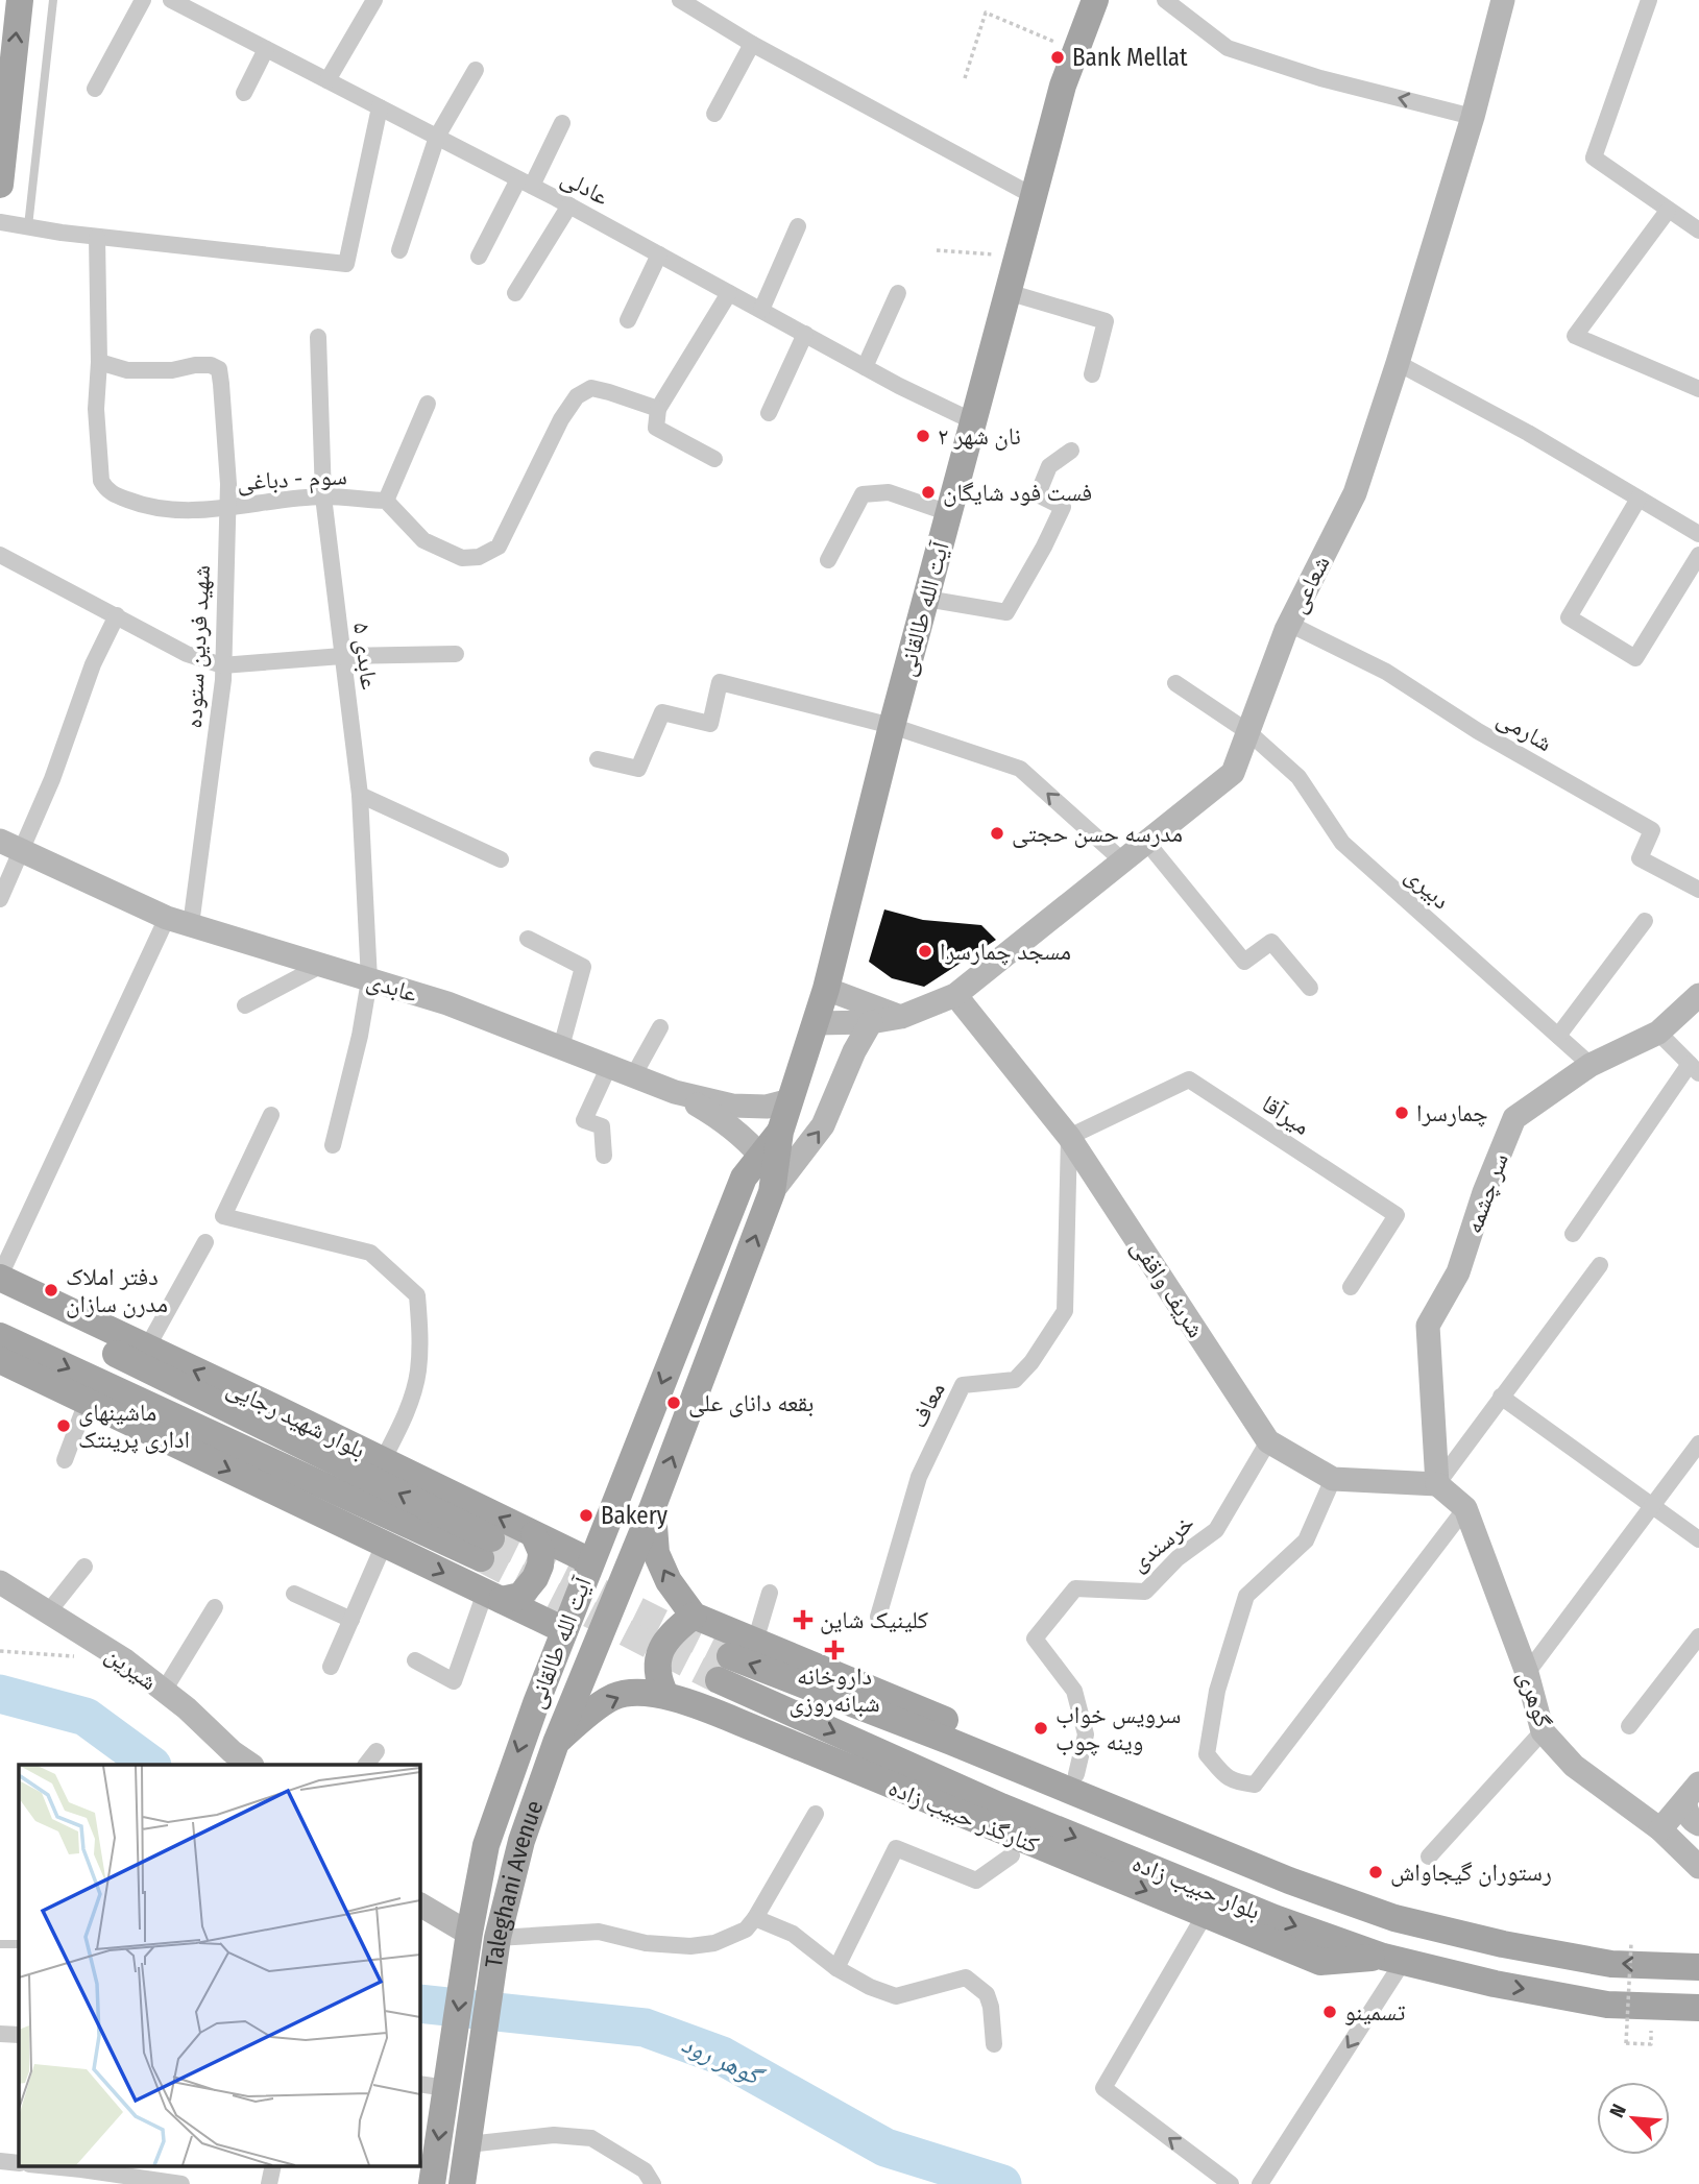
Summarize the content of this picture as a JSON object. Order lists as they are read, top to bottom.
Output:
{
  "streets": {
    "main road": [
      "آیت الله طالقانی",
      "بلوار شهید رجایی",
      "کنارگذر حبیب زاده",
      "Taleghani Avenue",
      "بلوار حبیب زاده"
    ],
    "street": [
      "عادلی",
      "سوم - دباغی",
      "شعاعی",
      "شهید فردین ستوده",
      "عابدی ۵",
      "شارمی",
      "دبیری",
      "عابدی",
      "میرآقا",
      "سر چشمه",
      "شریف واقفی",
      "معاف",
      "خرسندی",
      "شیرین",
      "گوهری"
    ]
  },
  "crossings": [
    ["عادلی", "آیت الله طالقانی"],
    ["سوم - دباغی", "شهید فردین ستوده"],
    ["سوم - دباغی", "عابدی ۵"],
    ["شعاعی", "آیت الله طالقانی"],
    ["شعاعی", "شارمی"],
    ["شعاعی", "دبیری"],
    ["شعاعی", "شریف واقفی"],
    ["آیت الله طالقانی", "عابدی"],
    ["آیت الله طالقانی", "بلوار شهید رجایی"],
    ["آیت الله طالقانی", "Taleghani Avenue"],
    ["شهید فردین ستوده", "عابدی"],
    ["عابدی ۵", "عابدی"],
    ["دبیری", "سر چشمه"],
    ["میرآقا", "شریف واقفی"],
    ["میرآقا", "معاف"],
    ["سر چشمه", "شریف واقفی"],
    ["سر چشمه", "گوهری"],
    ["شریف واقفی", "معاف"],
    ["شریف واقفی", "خرسندی"],
    ["شریف واقفی", "گوهری"],
    ["کنارگذر حبیب زاده", "Taleghani Avenue"],
    ["کنارگذر حبیب زاده", "بلوار حبیب زاده"]
  ],
  "water": ["گوهر رود"],
  "places": {
    "other": [
      "Bank Mellat",
      "نان شهر ۲",
      "فست فود شایگان",
      "مدرسه حسن حجتی",
      "مسجد چمارسرا",
      "چمارسرا",
      "دفتر املاک مدرن سازان",
      "بقعه دانای علی",
      "ماشینهای اداری پرینتک",
      "Bakery",
      "سرویس خواب وینه چوب",
      "رستوران گیجاواش",
      "تسمینو"
    ],
    "health": ["کلینیک شاین", "داروخانه شبانه‌روزی"]
  },
  "north": "top left"
}
